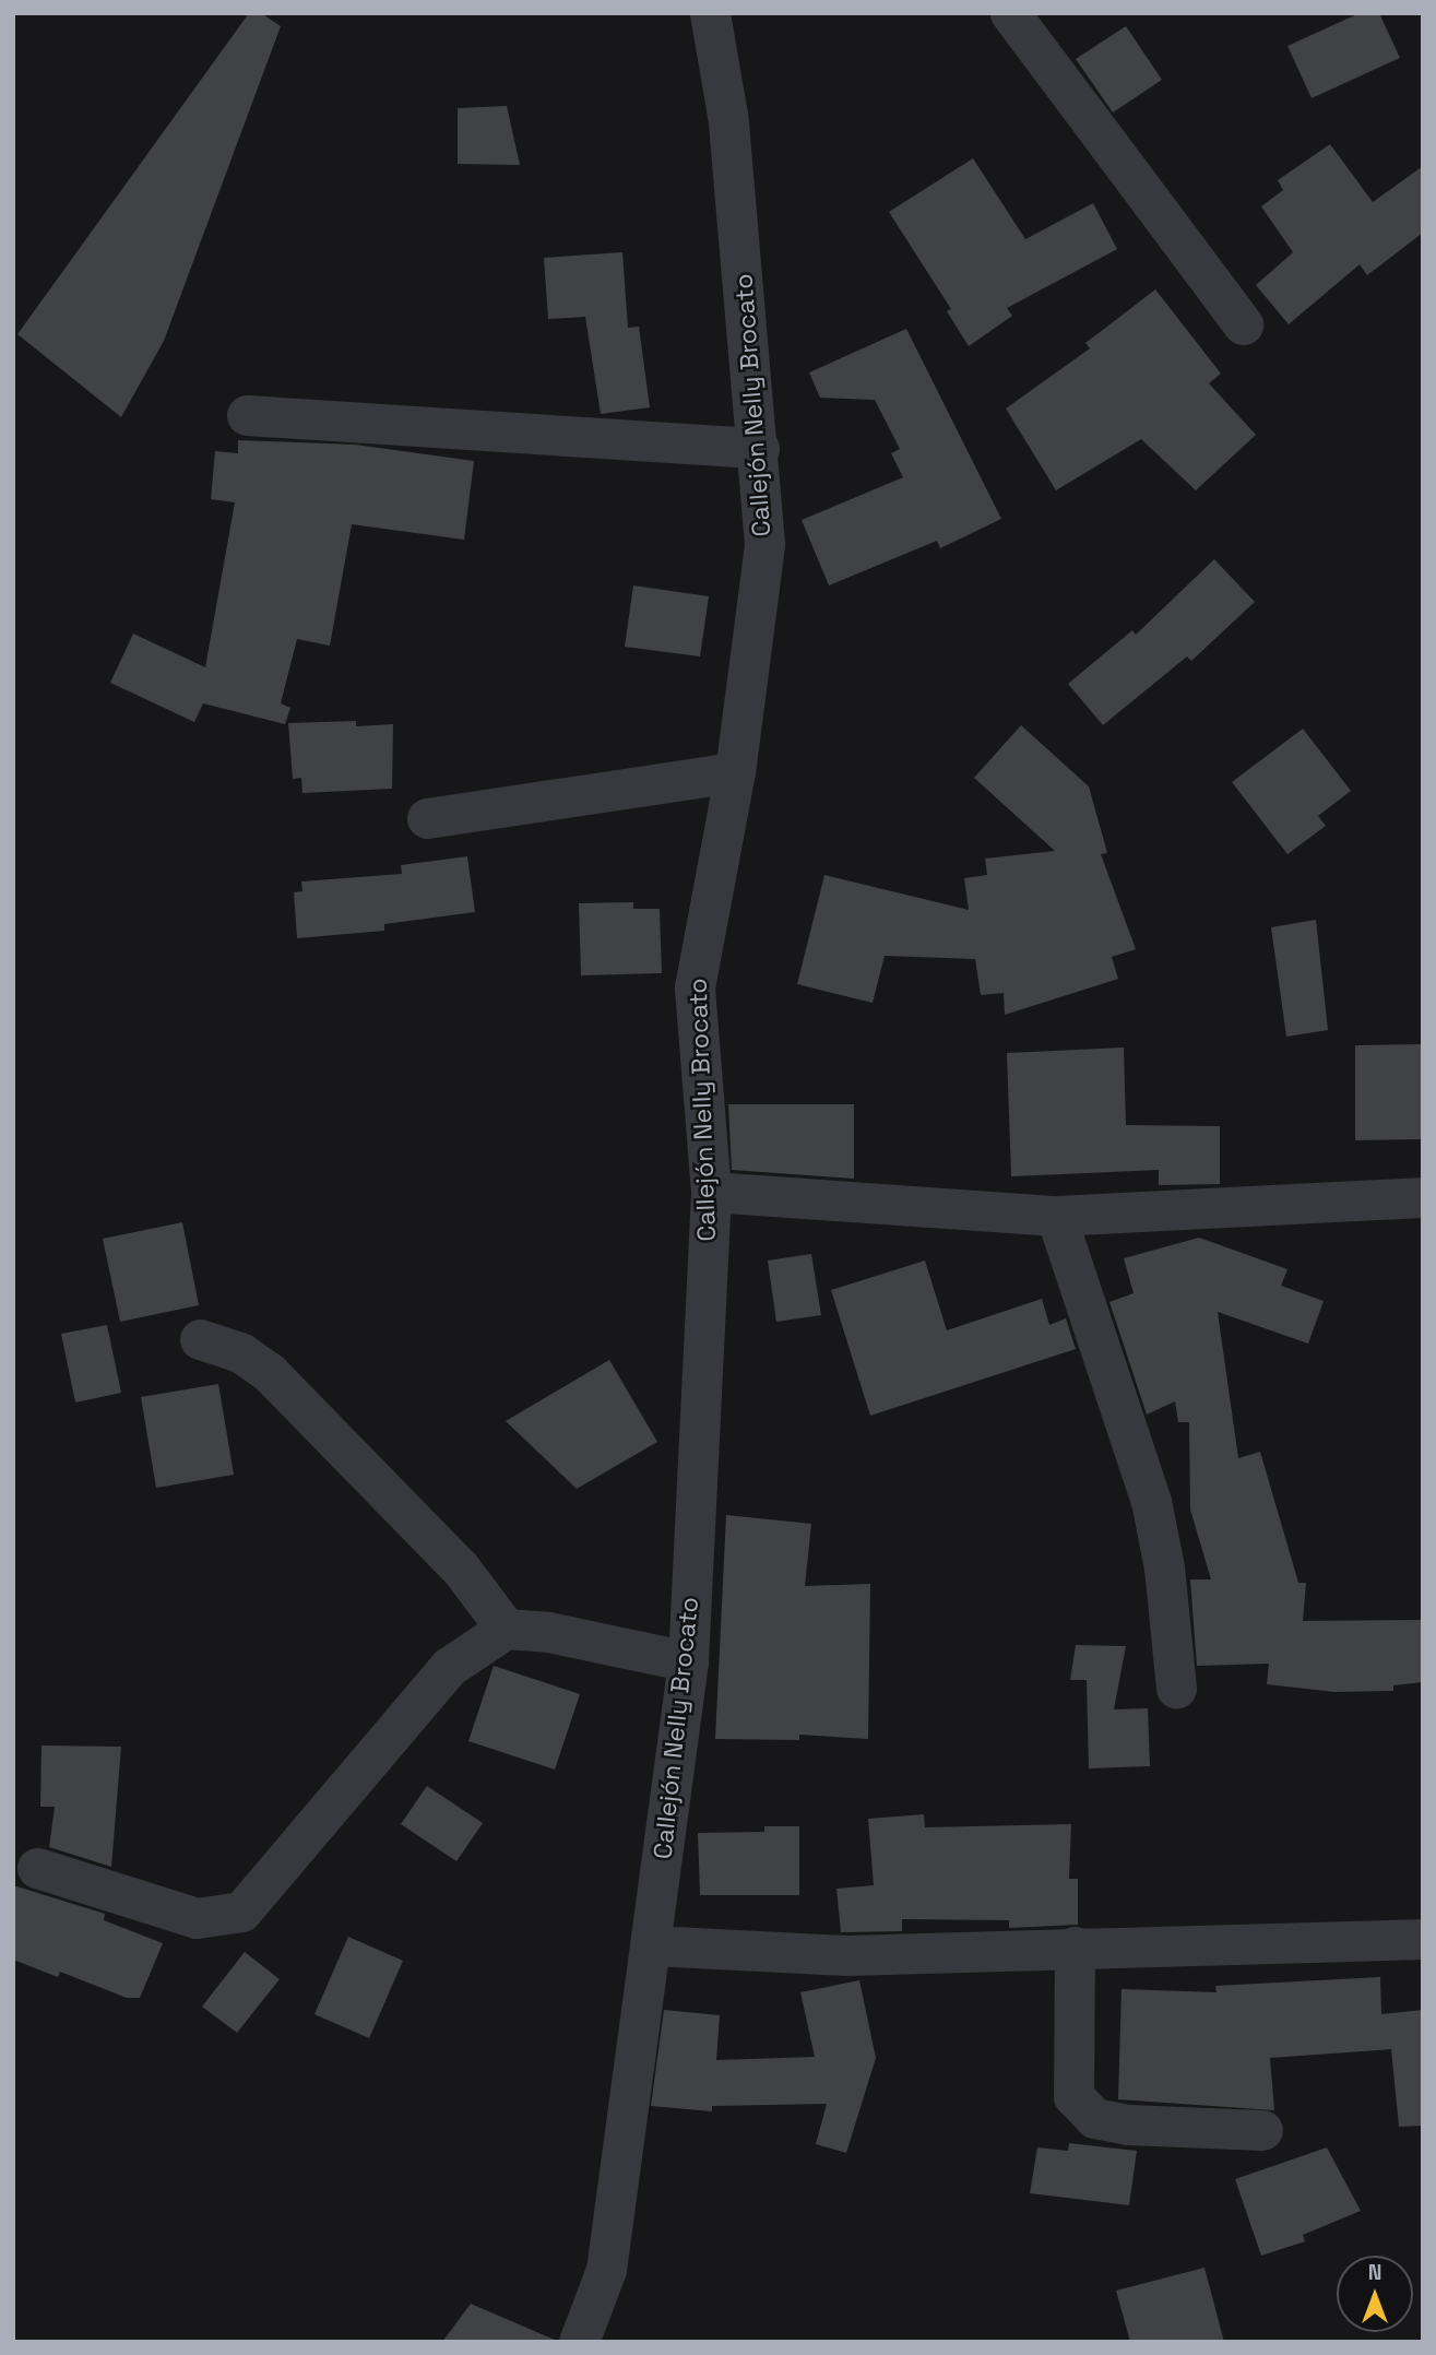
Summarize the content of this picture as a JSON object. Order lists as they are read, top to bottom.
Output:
{
  "streets": {
    "street": ["Callejón Nelly Brocato"]
  },
  "north": "top"
}
